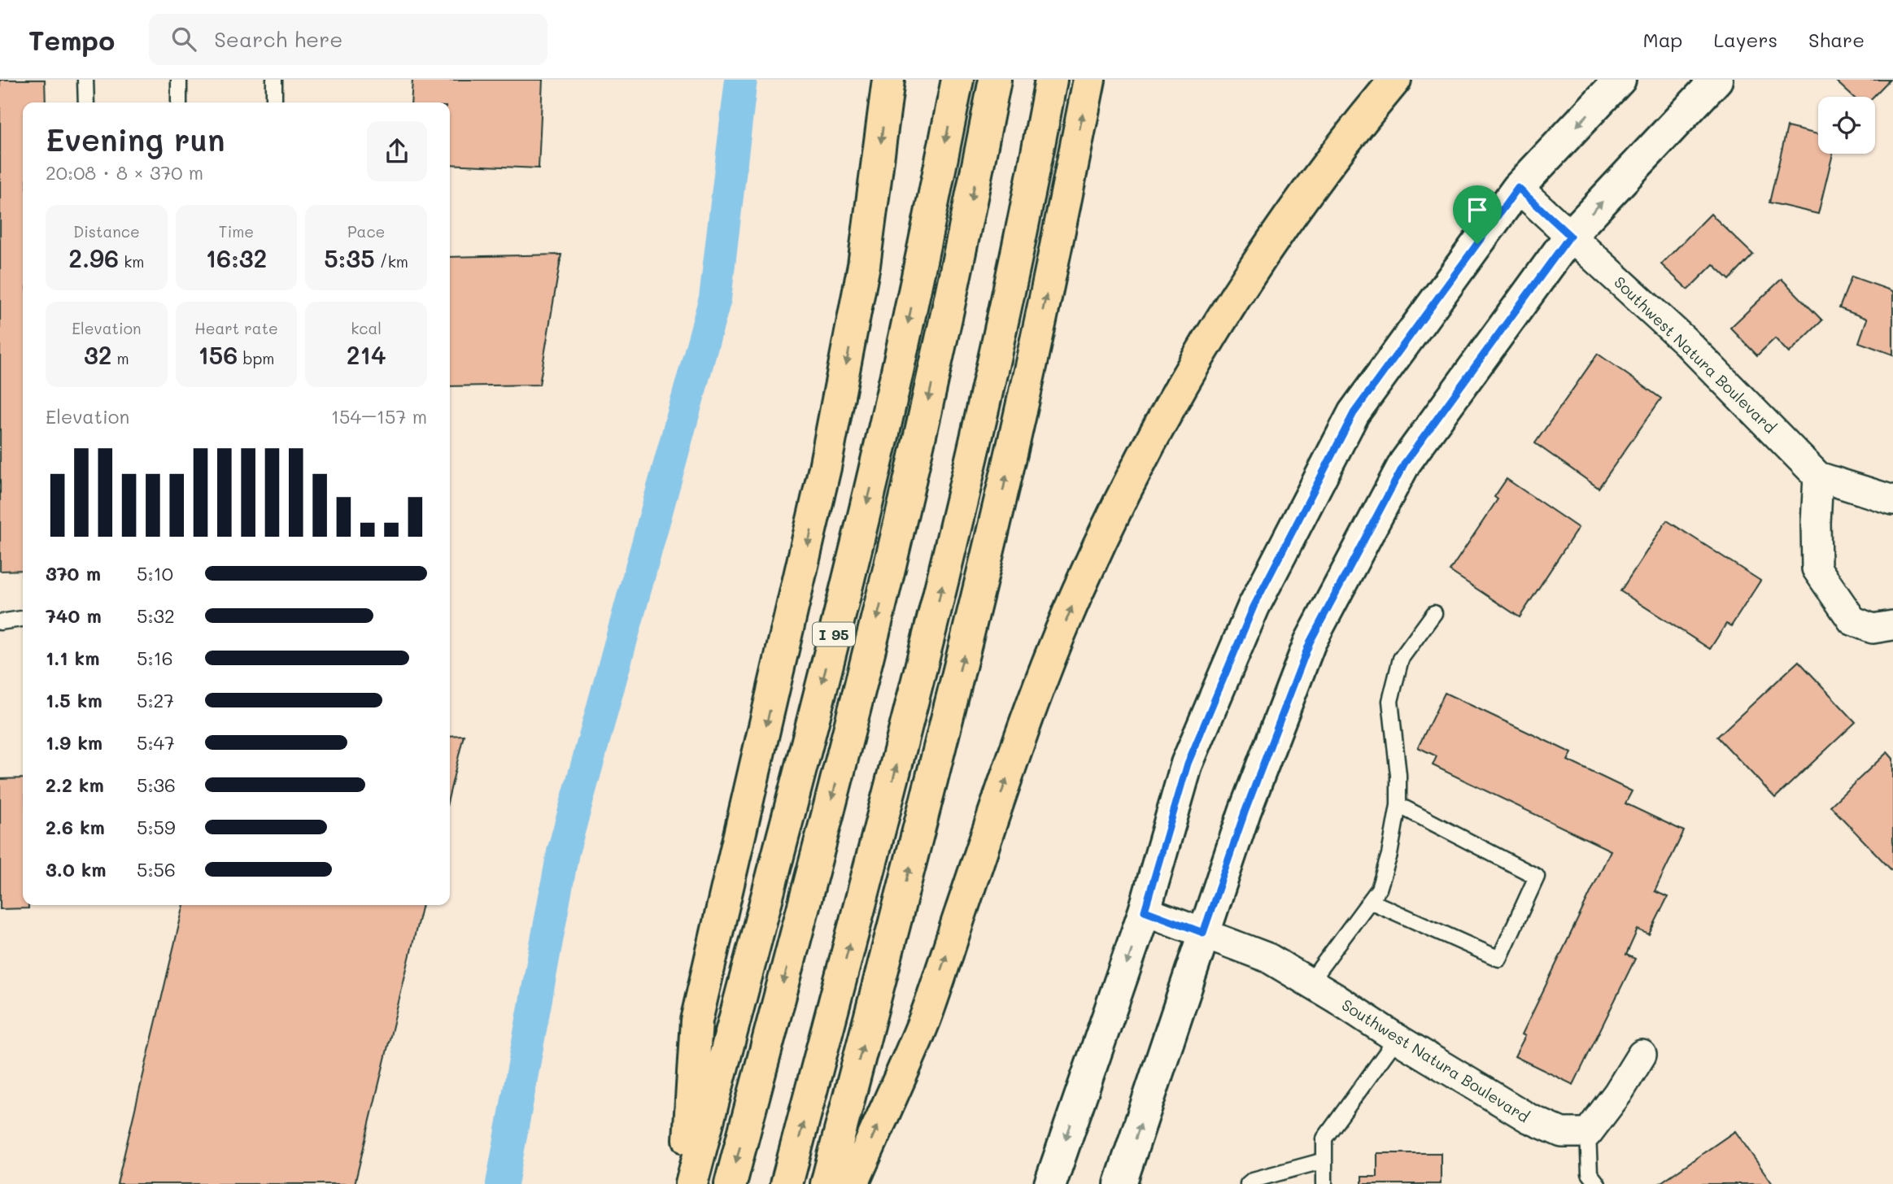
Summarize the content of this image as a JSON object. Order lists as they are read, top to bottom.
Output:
{
  "streets": {
    "highway": ["I 95"],
    "street": ["Southwest Natura Boulevard"]
  },
  "page": {
    "header": "Tempo",
    "search": "Search here",
    "nav": ["Map", "Layers", "Share"],
    "heading": ["Evening run", "20:08 · 8 × 370 m"],
    "stats": [
      ["Distance", "2.96 km"],
      ["Time", "16:32"],
      ["Pace", "5:35 /km"],
      ["Elevation", "32 m"],
      ["Heart rate", "156 bpm"],
      ["kcal", "214"]
    ],
    "chart": ["Elevation", "154–157 m"],
    "list": [
      {
        "name": "370 m",
        "note": "5:10"
      },
      {
        "name": "740 m",
        "note": "5:32"
      },
      {
        "name": "1.1 km",
        "note": "5:16"
      },
      {
        "name": "1.5 km",
        "note": "5:27"
      },
      {
        "name": "1.9 km",
        "note": "5:47"
      },
      {
        "name": "2.2 km",
        "note": "5:36"
      },
      {
        "name": "2.6 km",
        "note": "5:59"
      },
      {
        "name": "3.0 km",
        "note": "5:56"
      }
    ]
  }
}
